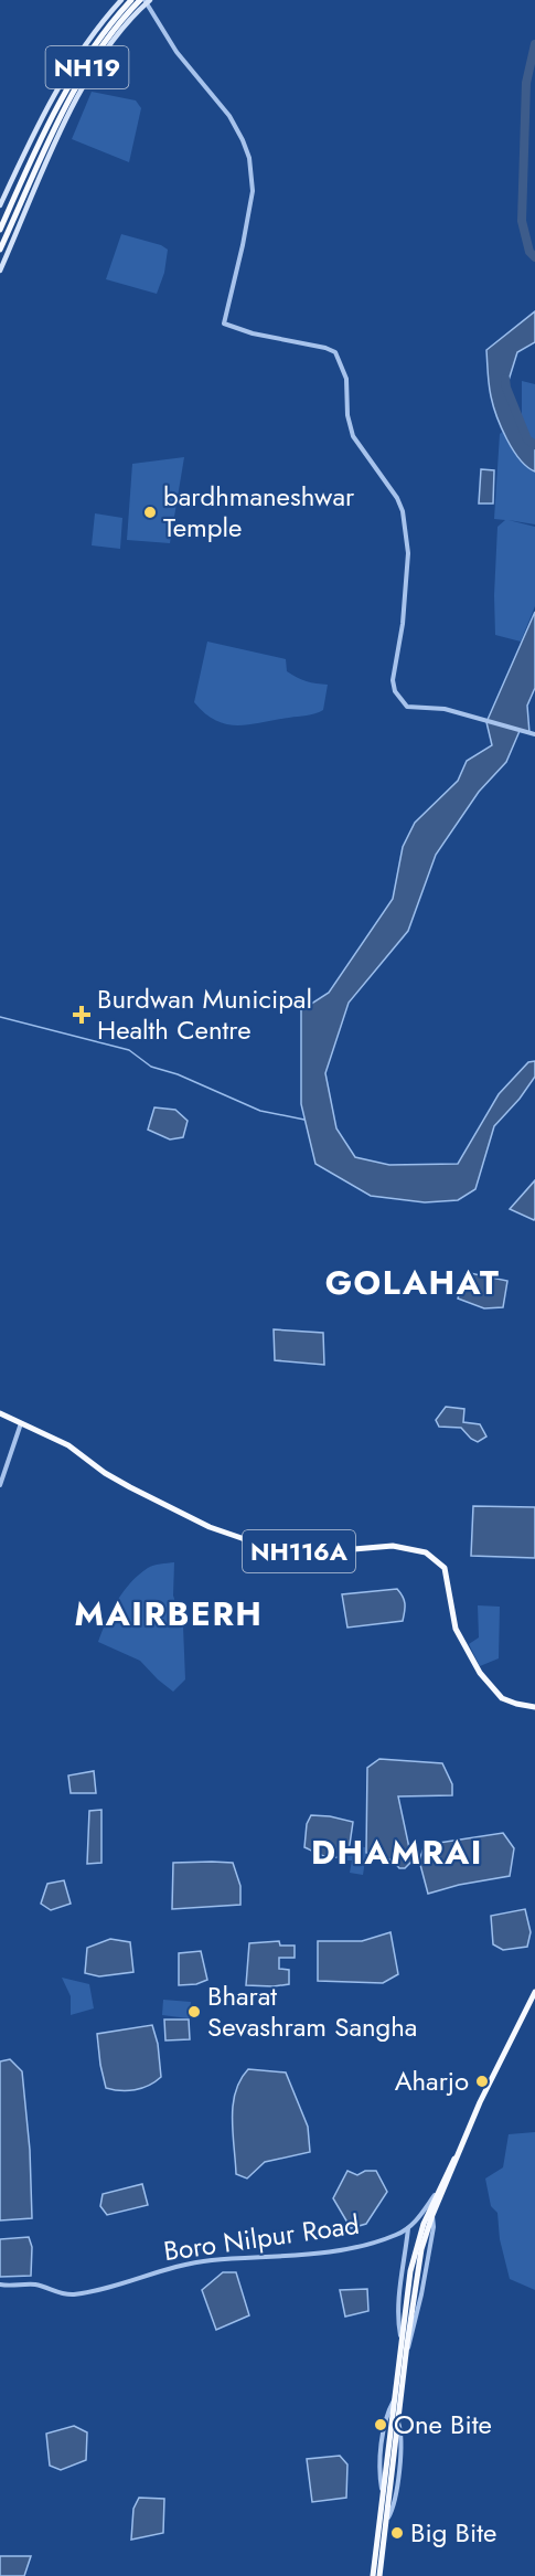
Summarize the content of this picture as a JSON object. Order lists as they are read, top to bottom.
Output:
{
  "streets": {
    "highway": ["NH19", "NH116A"],
    "street": ["Boro Nilpur Road"]
  },
  "districts": ["GOLAHAT", "MAIRBERH", "DHAMRAI"],
  "places": {
    "other": [
      "bardhmaneshwar Temple",
      "Bharat Sevashram Sangha",
      "Aharjo",
      "One Bite",
      "Big Bite"
    ],
    "health": ["Burdwan Municipal Health Centre"]
  }
}
